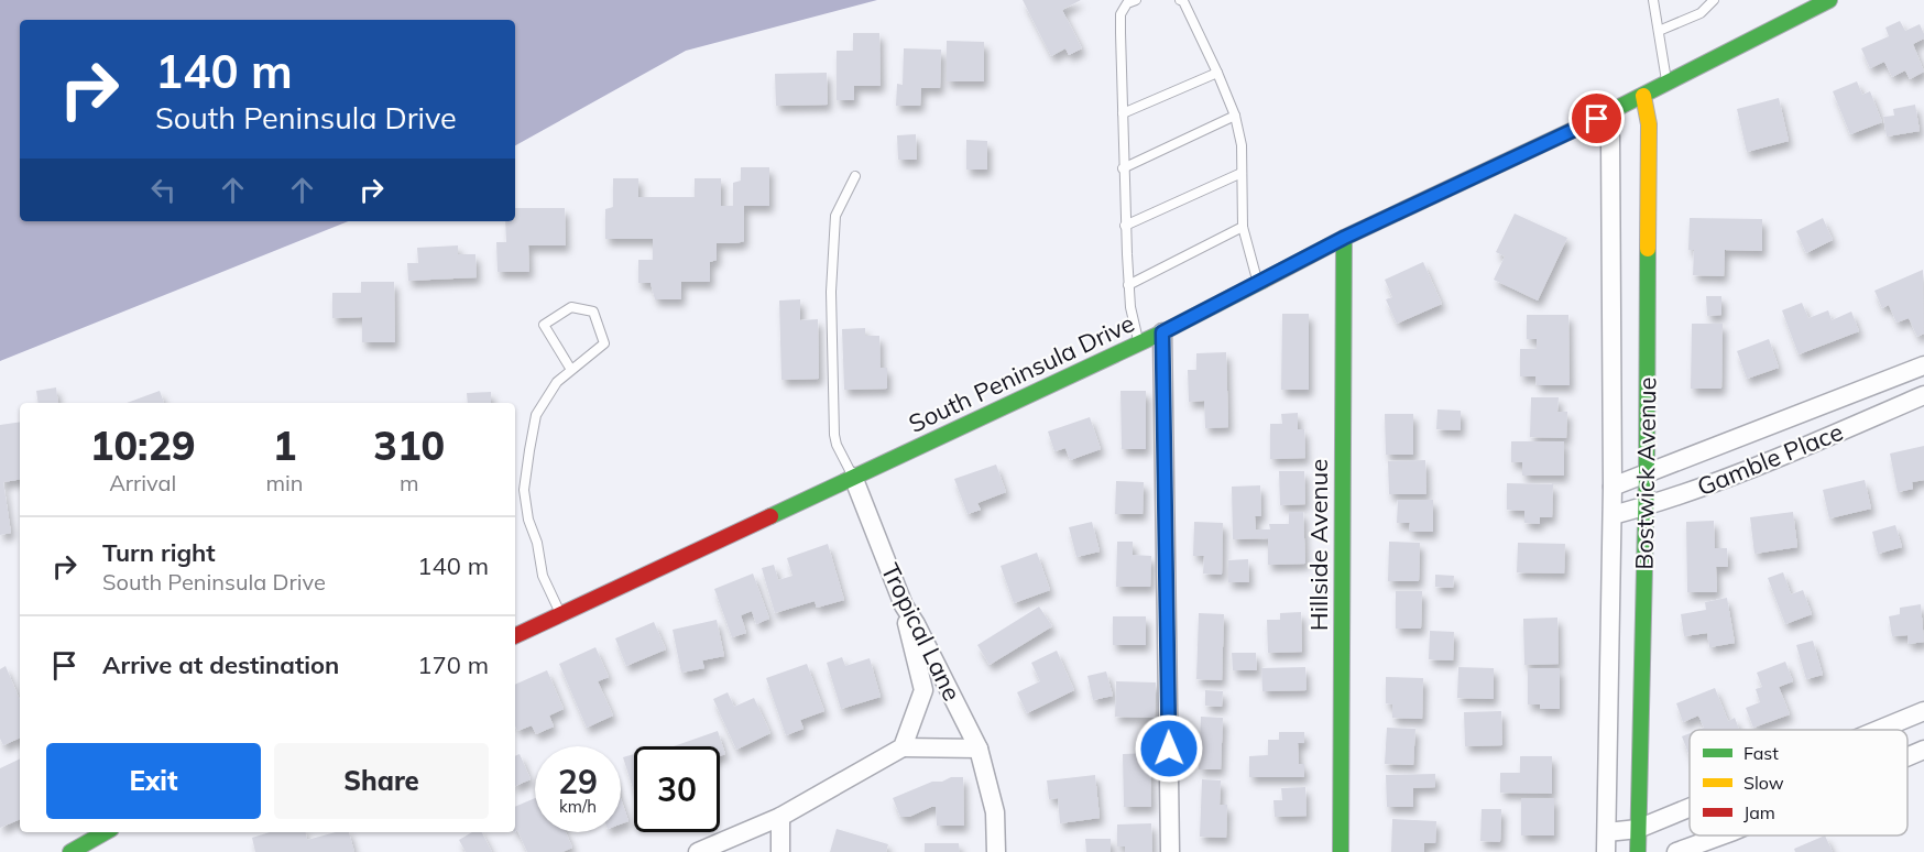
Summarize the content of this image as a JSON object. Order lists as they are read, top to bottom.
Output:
{
  "streets": {
    "main road": ["South Peninsula Drive", "Bostwick Avenue", "Hillside Avenue"],
    "street": ["Gamble Place", "Tropical Lane"]
  },
  "crossings": [
    ["South Peninsula Drive", "Bostwick Avenue"],
    ["South Peninsula Drive", "Hillside Avenue"],
    ["South Peninsula Drive", "Tropical Lane"],
    ["Gamble Place", "Bostwick Avenue"]
  ],
  "legend": ["Fast", "Slow", "Jam"],
  "page": {
    "turn": ["140 m", "South Peninsula Drive"],
    "eta": [
      "10:29",
      "Arrival",
      "1",
      "min",
      "310",
      "m"
    ],
    "list": [
      {
        "name": "Turn right",
        "note": "South Peninsula Drive",
        "value": "140 m"
      },
      {
        "name": "Arrive at destination",
        "value": "170 m"
      }
    ],
    "buttons": ["Exit", "Share"],
    "speed": "29 km/h",
    "limit": "30"
  }
}
